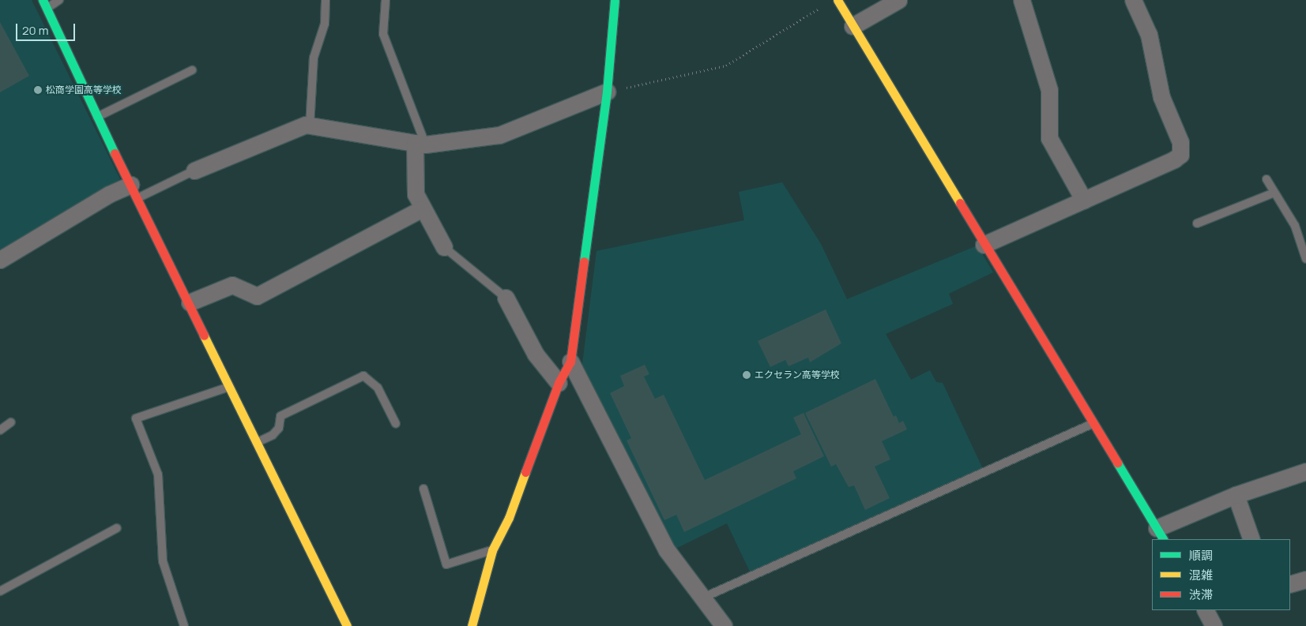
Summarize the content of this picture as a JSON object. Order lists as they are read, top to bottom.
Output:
{
  "places": ["松商学園高等学校", "エクセラン高等学校"],
  "legend": ["順調", "混雑", "渋滞"],
  "scale_bar": "20 m"
}
